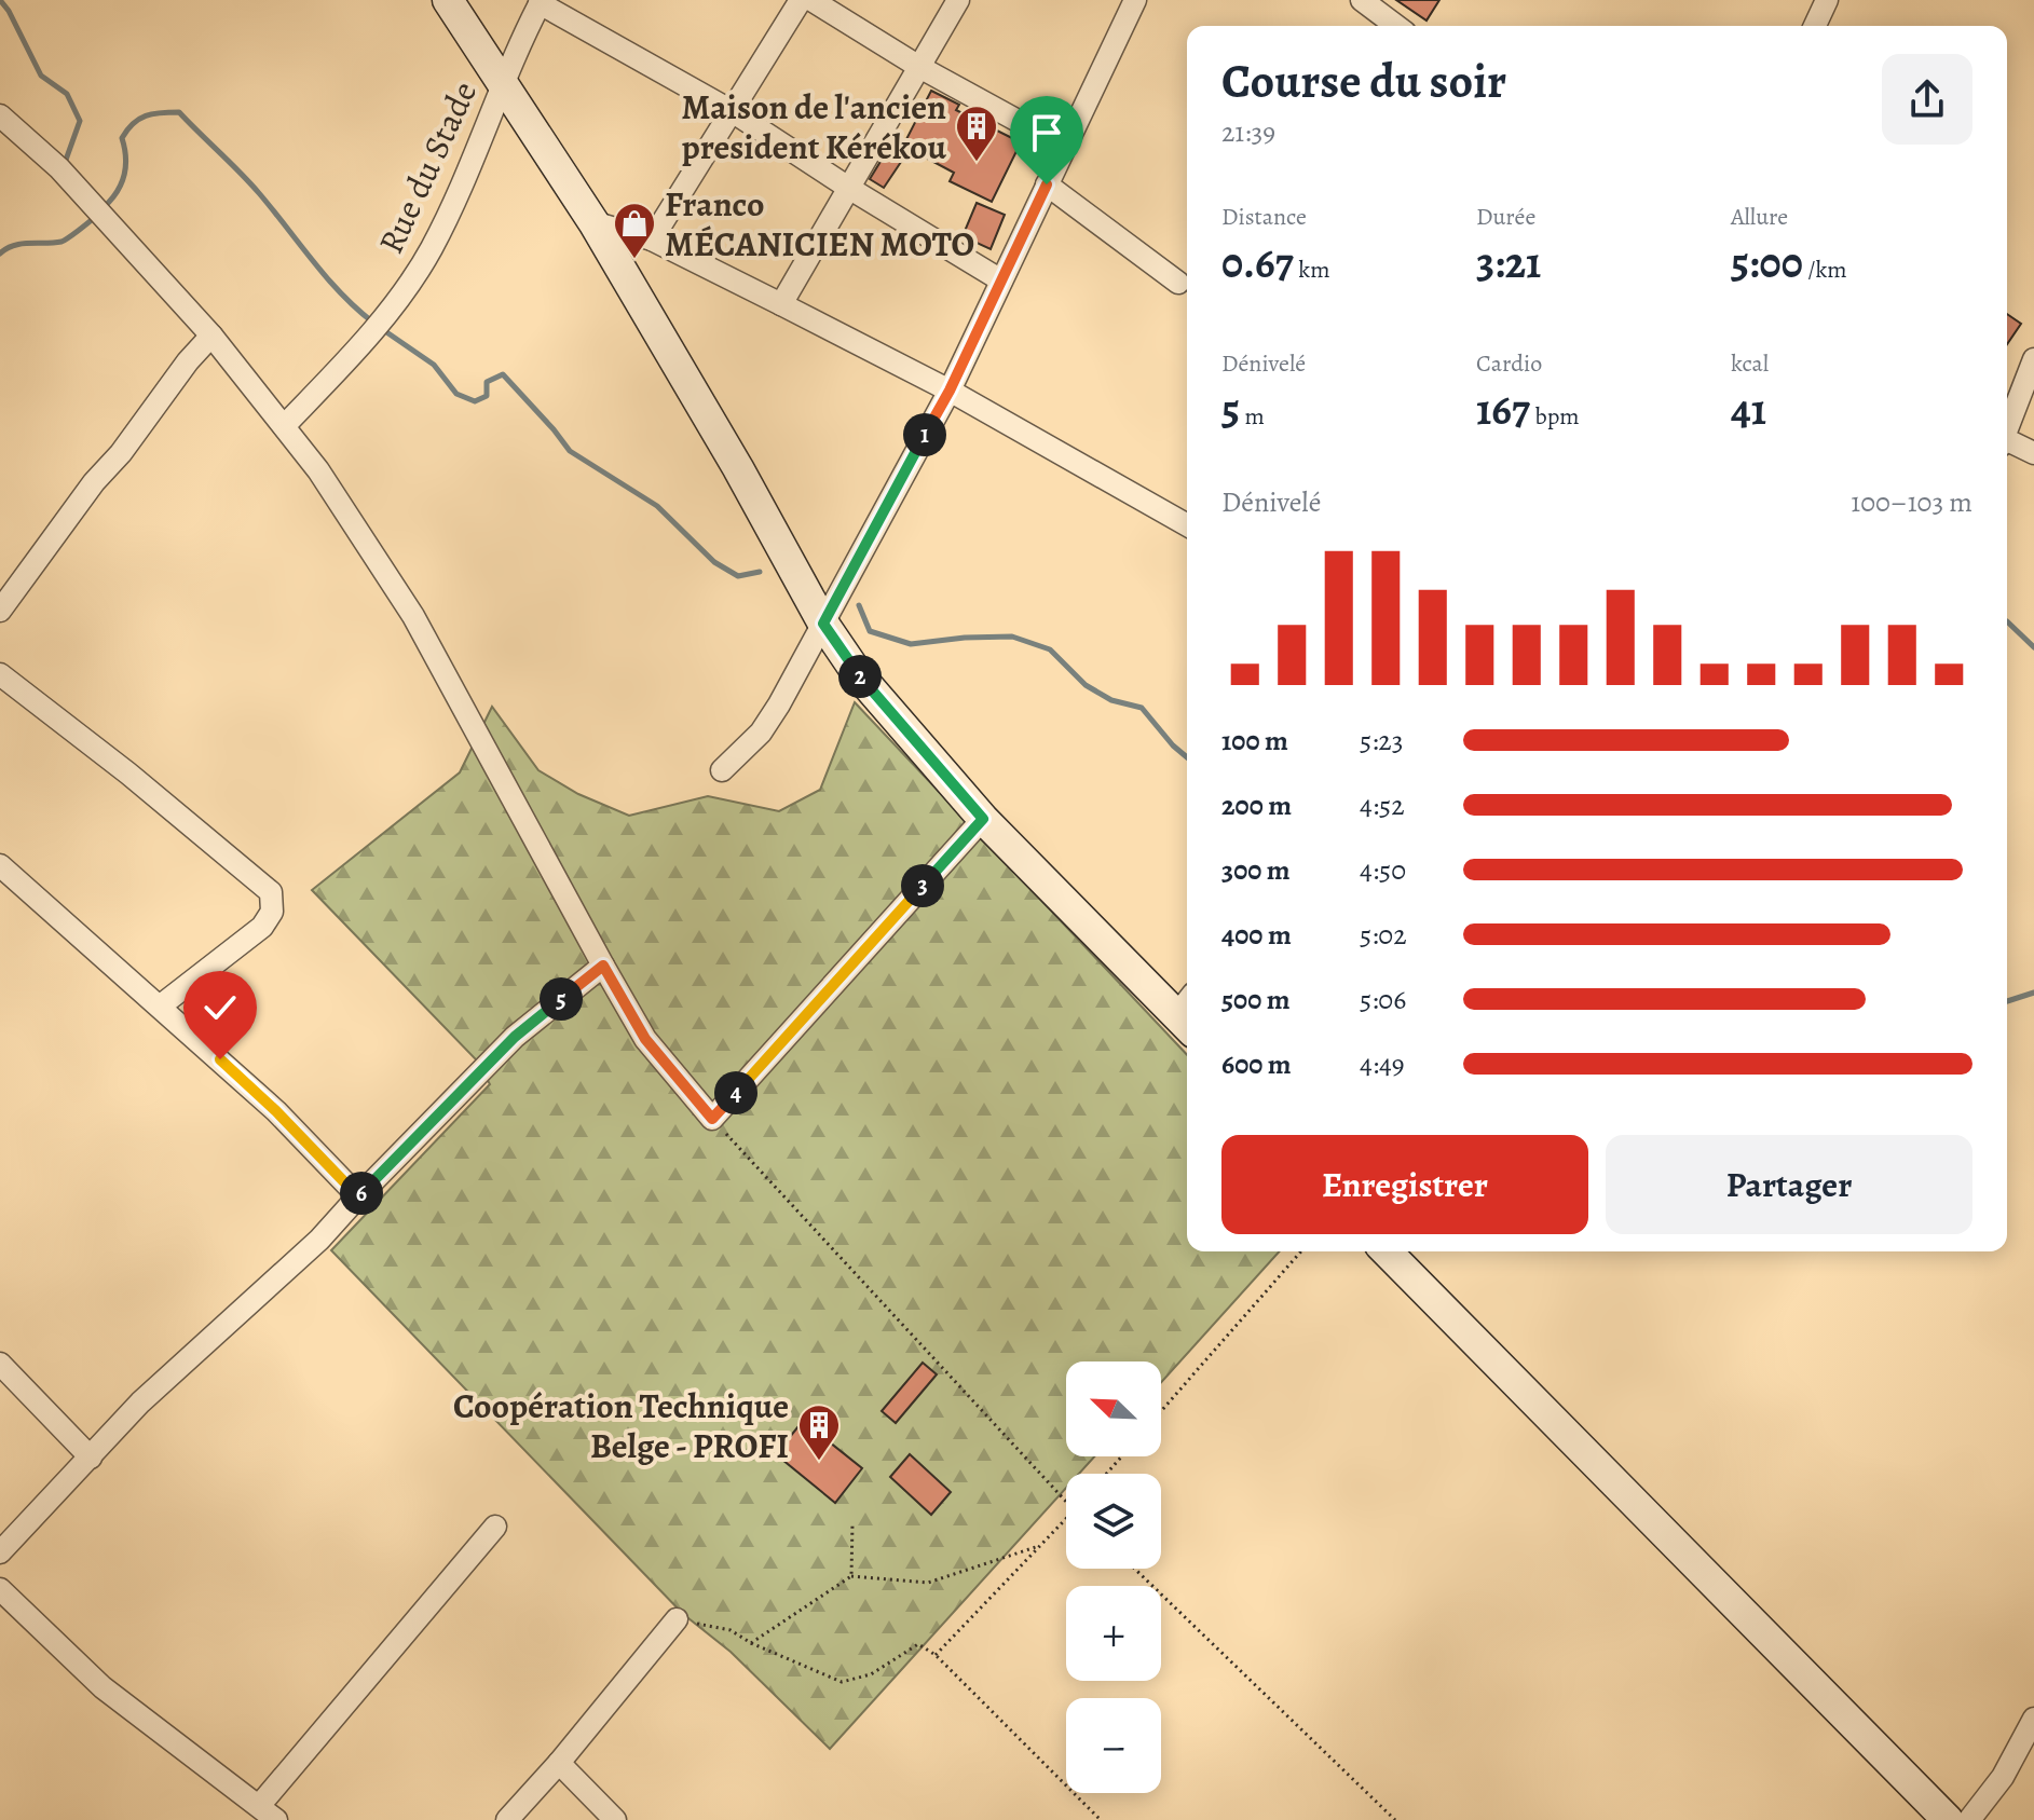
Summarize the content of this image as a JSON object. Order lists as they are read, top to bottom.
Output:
{
  "streets": {
    "street": ["Rue du Stade"]
  },
  "places": {
    "building": ["Maison de l'ancien president Kérékou", "Coopération Technique Belge - PROFI"],
    "shop": ["Franco MÉCANICIEN MOTO"]
  },
  "north": "top left",
  "page": {
    "heading": ["Course du soir", "21:39"],
    "stats": [
      ["Distance", "0.67 km"],
      ["Durée", "3:21"],
      ["Allure", "5:00 /km"],
      ["Dénivelé", "5 m"],
      ["Cardio", "167 bpm"],
      ["kcal", "41"]
    ],
    "pins": [
      "1",
      "2",
      "3",
      "5",
      "4",
      "6"
    ],
    "chart": ["Dénivelé", "100–103 m"],
    "list": [
      {
        "name": "100 m",
        "note": "5:23"
      },
      {
        "name": "200 m",
        "note": "4:52"
      },
      {
        "name": "300 m",
        "note": "4:50"
      },
      {
        "name": "400 m",
        "note": "5:02"
      },
      {
        "name": "500 m",
        "note": "5:06"
      },
      {
        "name": "600 m",
        "note": "4:49"
      }
    ],
    "buttons": ["Enregistrer", "Partager"],
    "map_buttons": ["+", "−"]
  }
}
